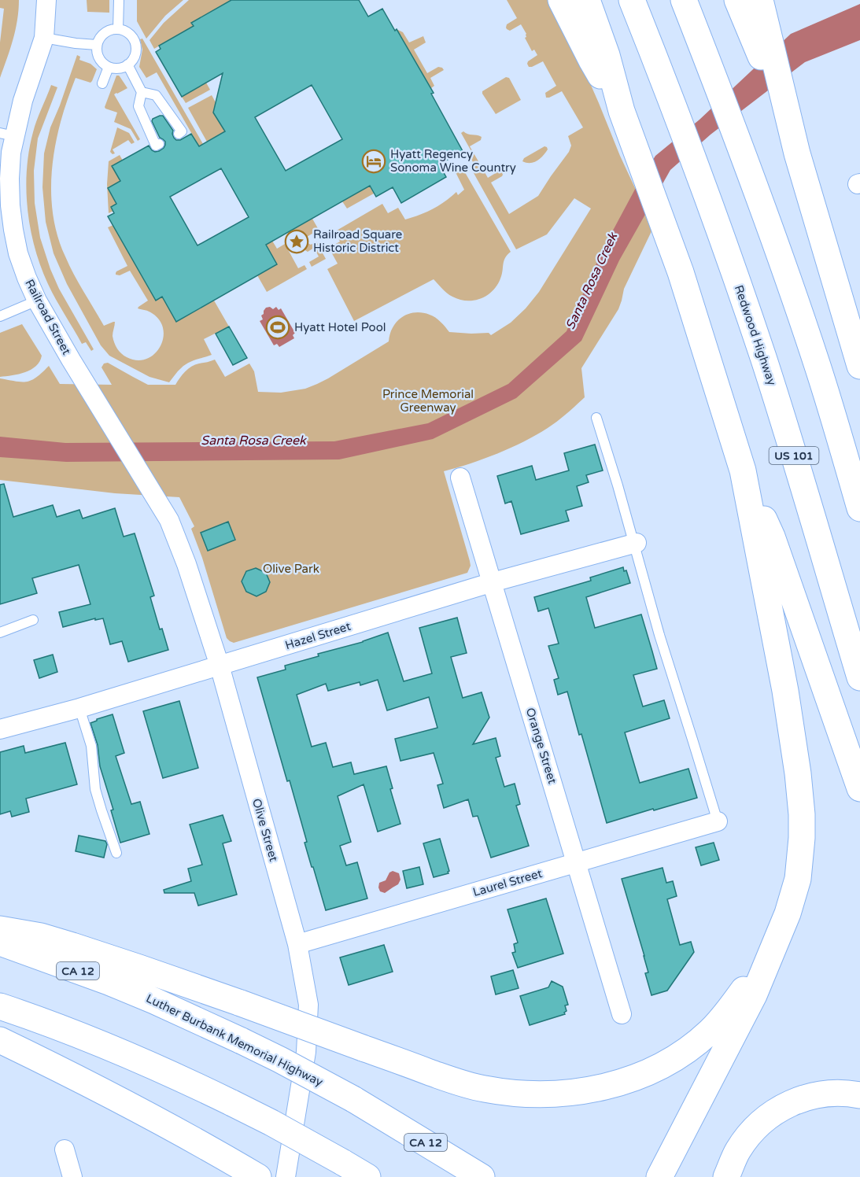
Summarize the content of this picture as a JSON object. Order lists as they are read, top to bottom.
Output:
{
  "streets": {
    "highway": [
      "Redwood Highway",
      "US 101",
      "CA 12",
      "Luther Burbank Memorial Highway"
    ],
    "street": [
      "Railroad Street",
      "Hazel Street",
      "Orange Street",
      "Olive Street",
      "Laurel Street"
    ]
  },
  "crossings": [
    ["Railroad Street", "Olive Street"],
    ["Hazel Street", "Orange Street"],
    ["Hazel Street", "Olive Street"],
    ["Orange Street", "Laurel Street"],
    ["Olive Street", "Laurel Street"]
  ],
  "water": ["Santa Rosa Creek"],
  "parks": ["Prince Memorial Greenway", "Olive Park"],
  "places": {
    "hotel": ["Hyatt Regency Sonoma Wine Country"],
    "place": ["Railroad Square Historic District"],
    "sports": ["Hyatt Hotel Pool"]
  }
}
